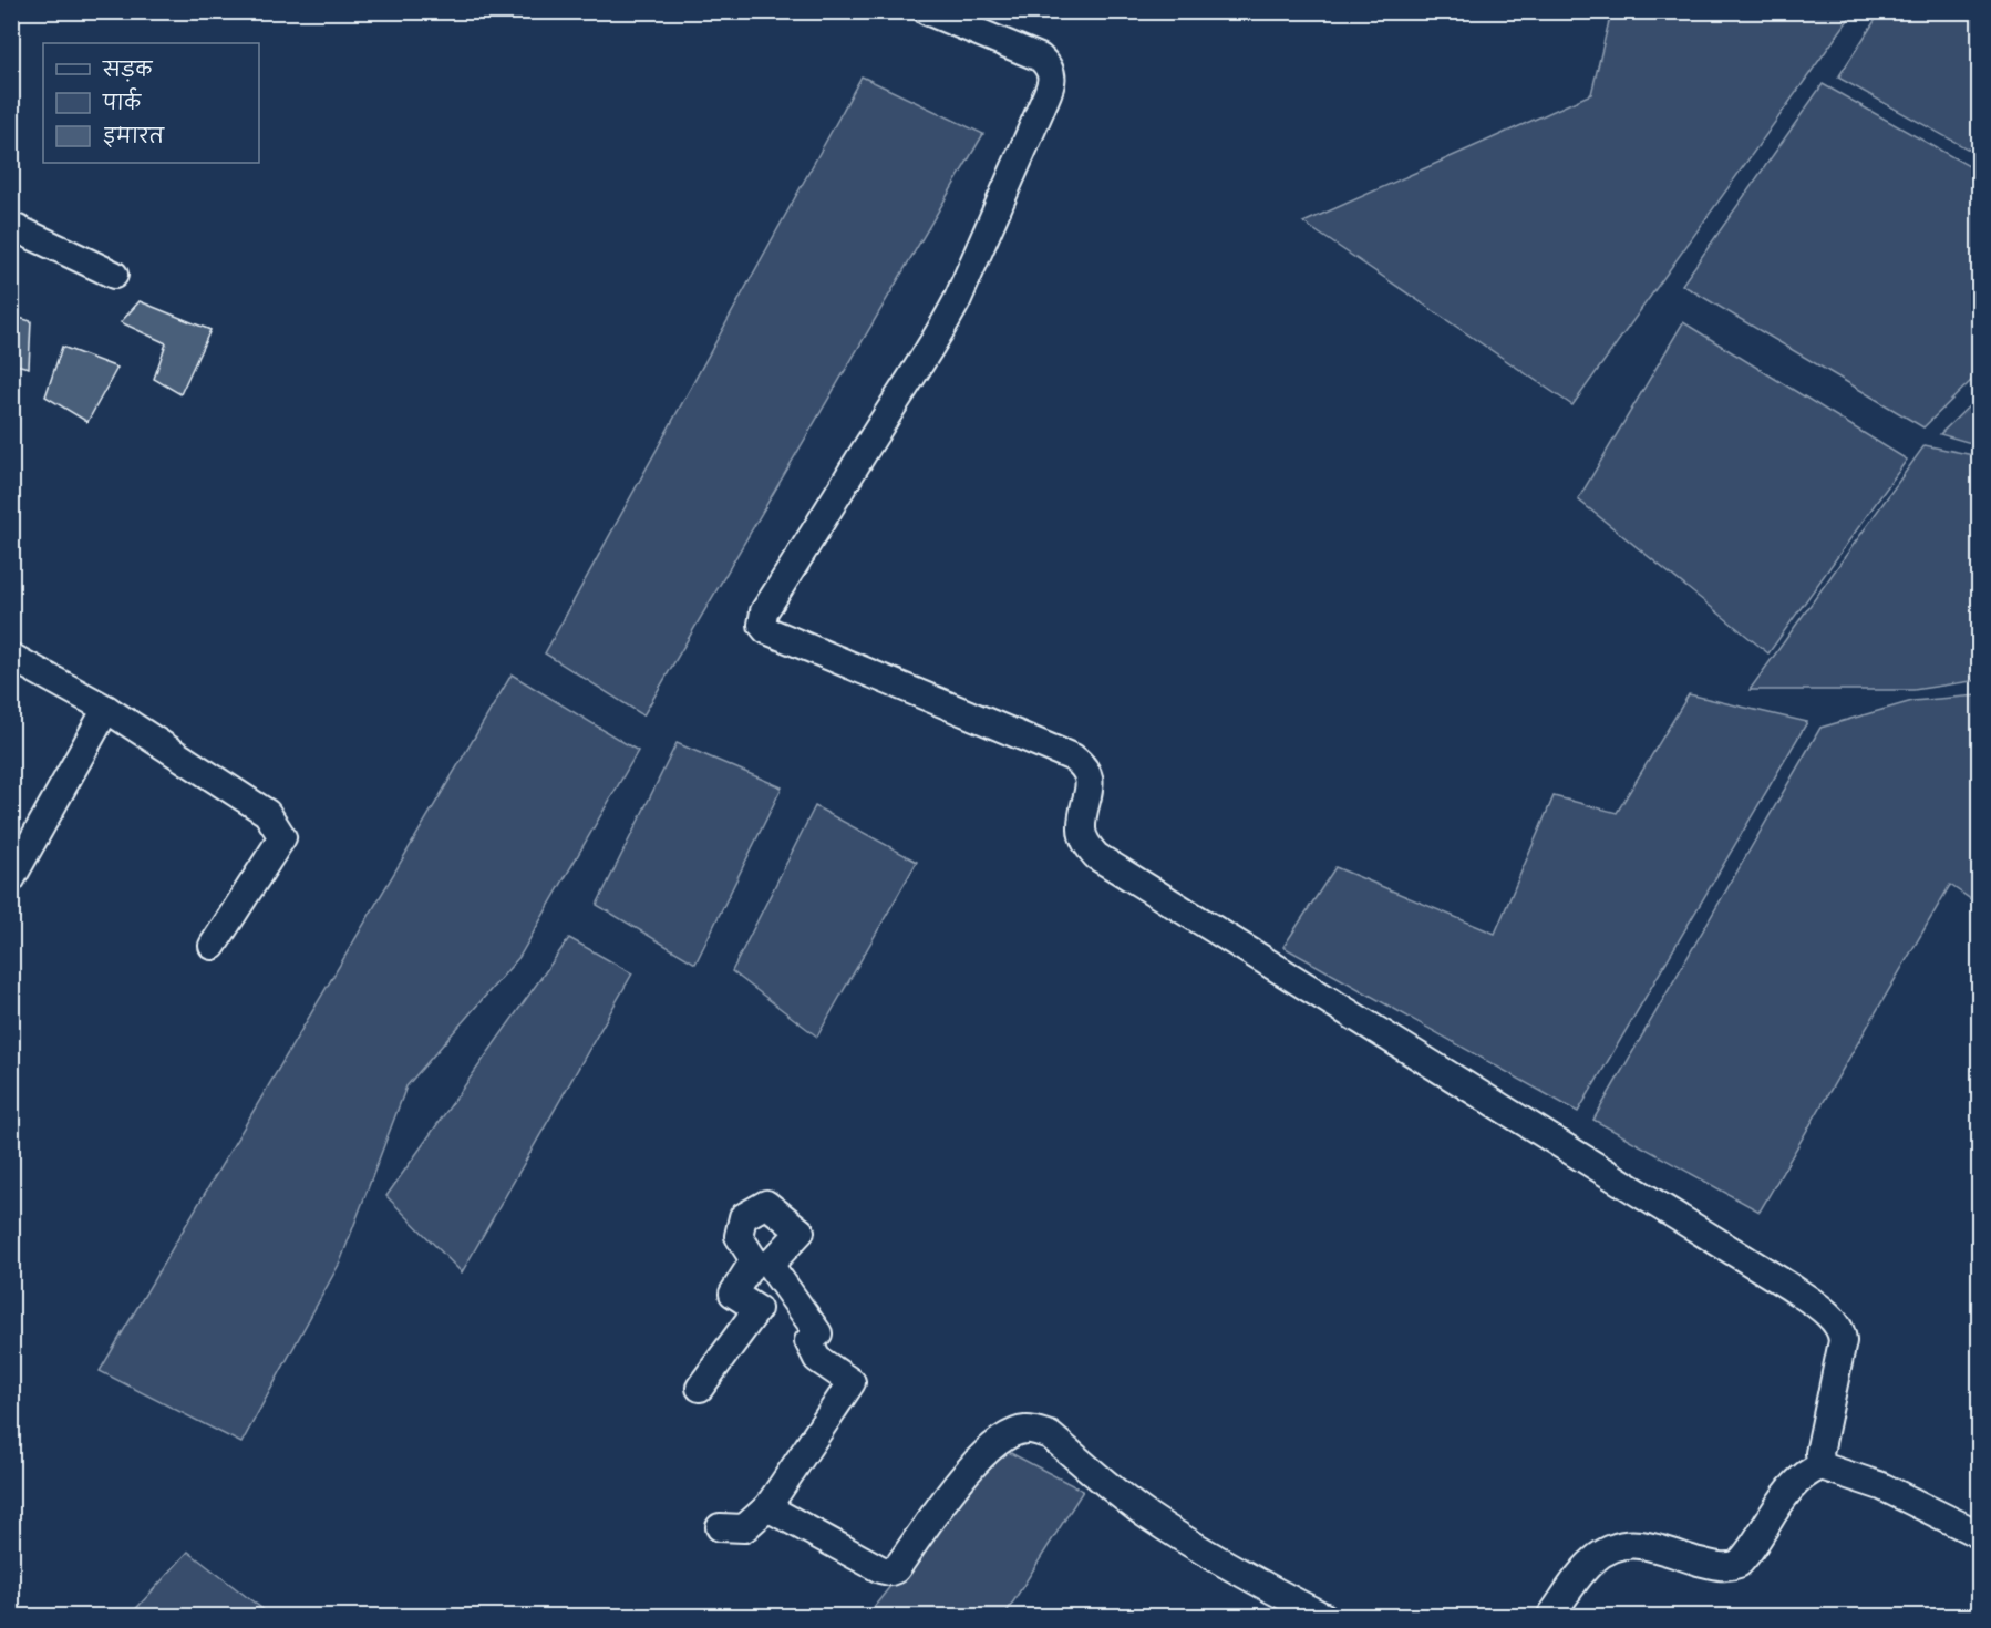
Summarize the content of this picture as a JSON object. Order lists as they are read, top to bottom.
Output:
{
  "legend": ["सड़क", "पार्क", "इमारत"]
}
